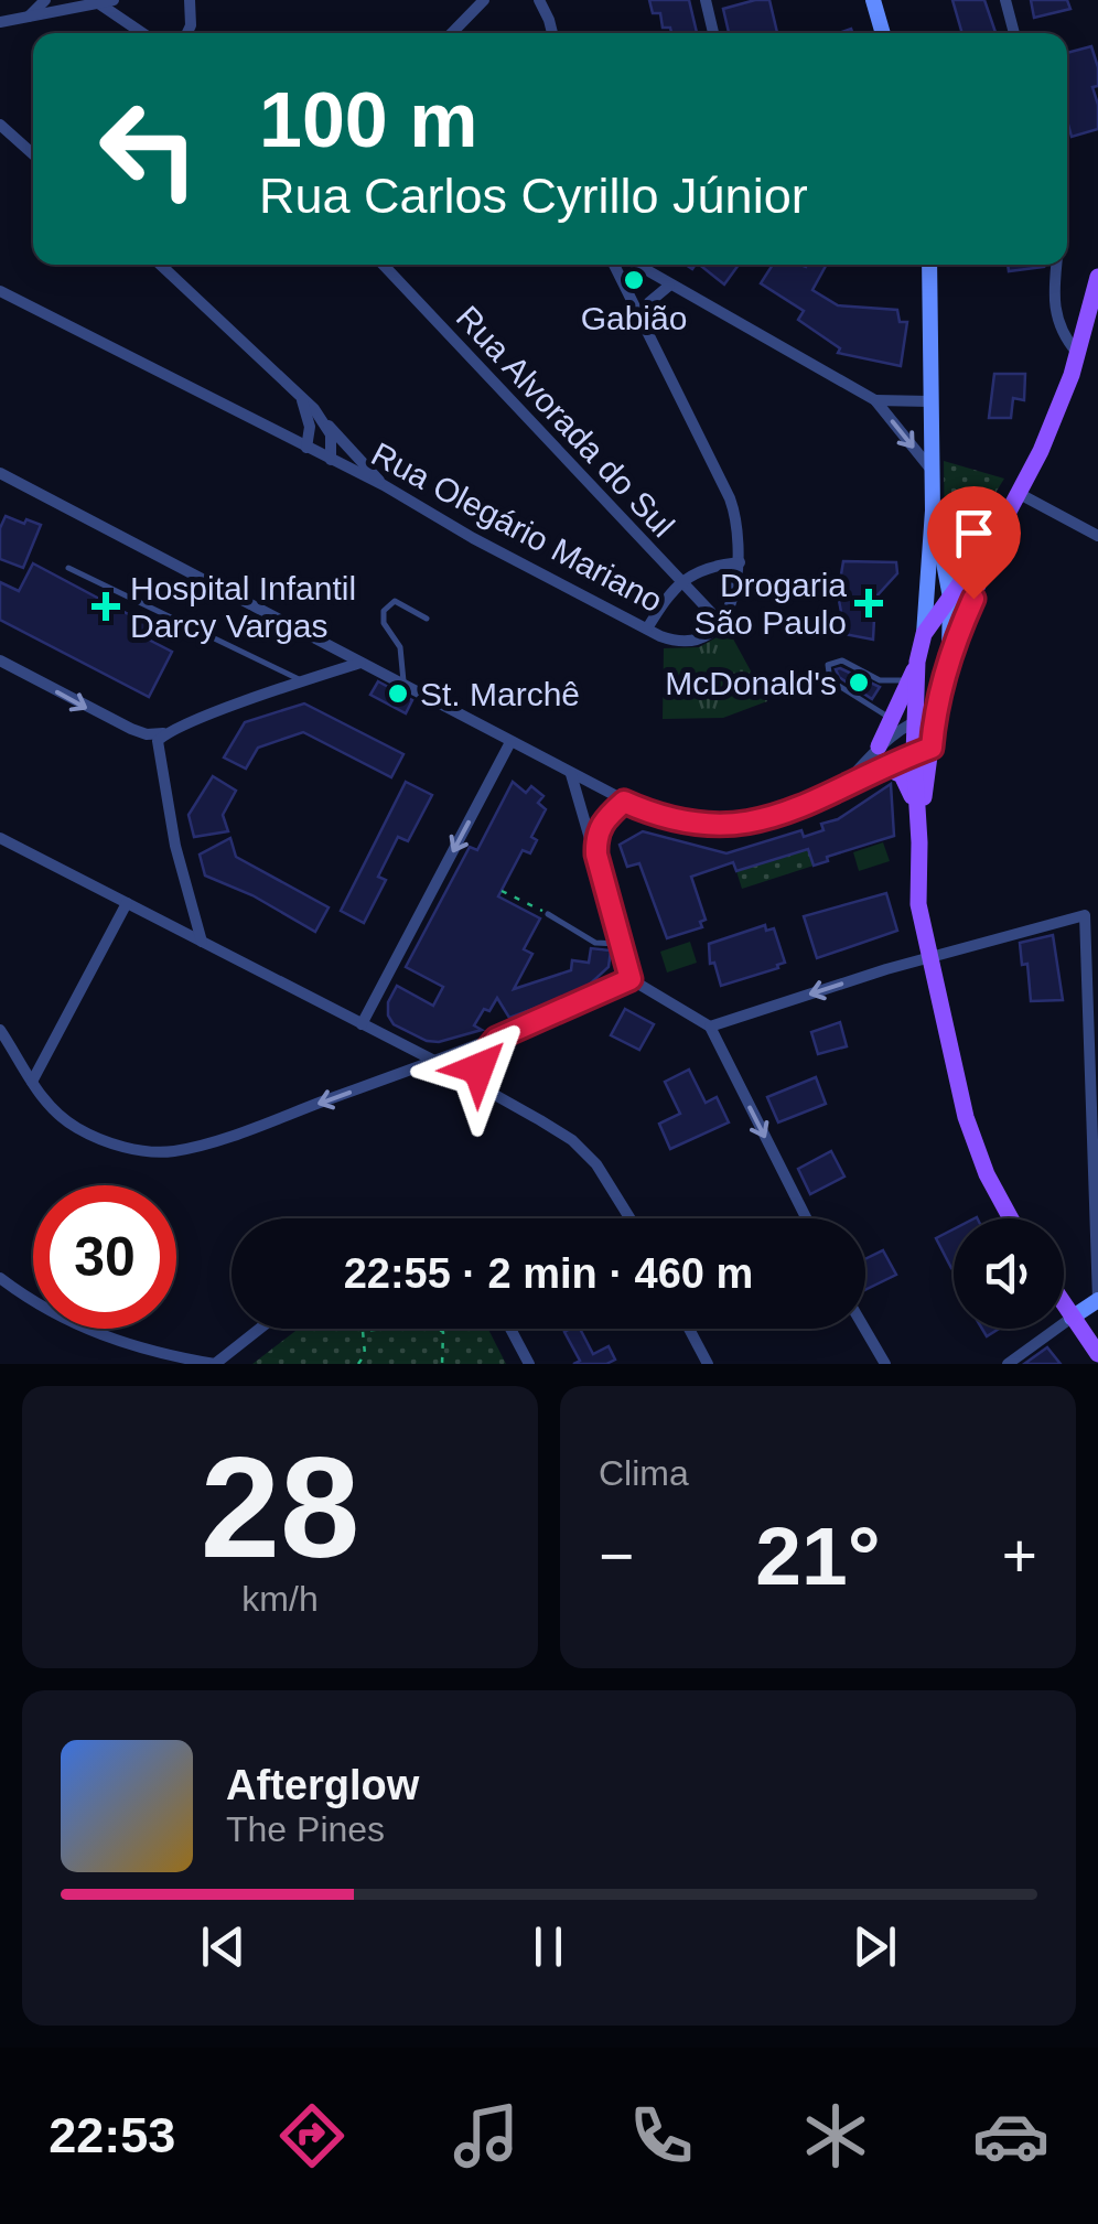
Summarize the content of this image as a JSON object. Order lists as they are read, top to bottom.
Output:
{
  "streets": {
    "street": ["Rua Alvorada do Sul", "Rua Olegário Mariano"]
  },
  "crossings": [
    ["Rua Alvorada do Sul", "Rua Olegário Mariano"]
  ],
  "places": {
    "other": ["Gabião", "McDonald's", "St. Marchê"],
    "health": ["Drogaria São Paulo", "Hospital Infantil Darcy Vargas"]
  },
  "page": {
    "turn": ["100 m", "Rua Carlos Cyrillo Júnior"],
    "limit": "30",
    "trip": "22:55 · 2 min · 460 m",
    "tile": [
      ["28", "km/h"],
      "Clima"
    ],
    "heat": ["−", "21°", "+"],
    "song": ["Afterglow", "The Pines"],
    "tabs": "22:53"
  }
}
